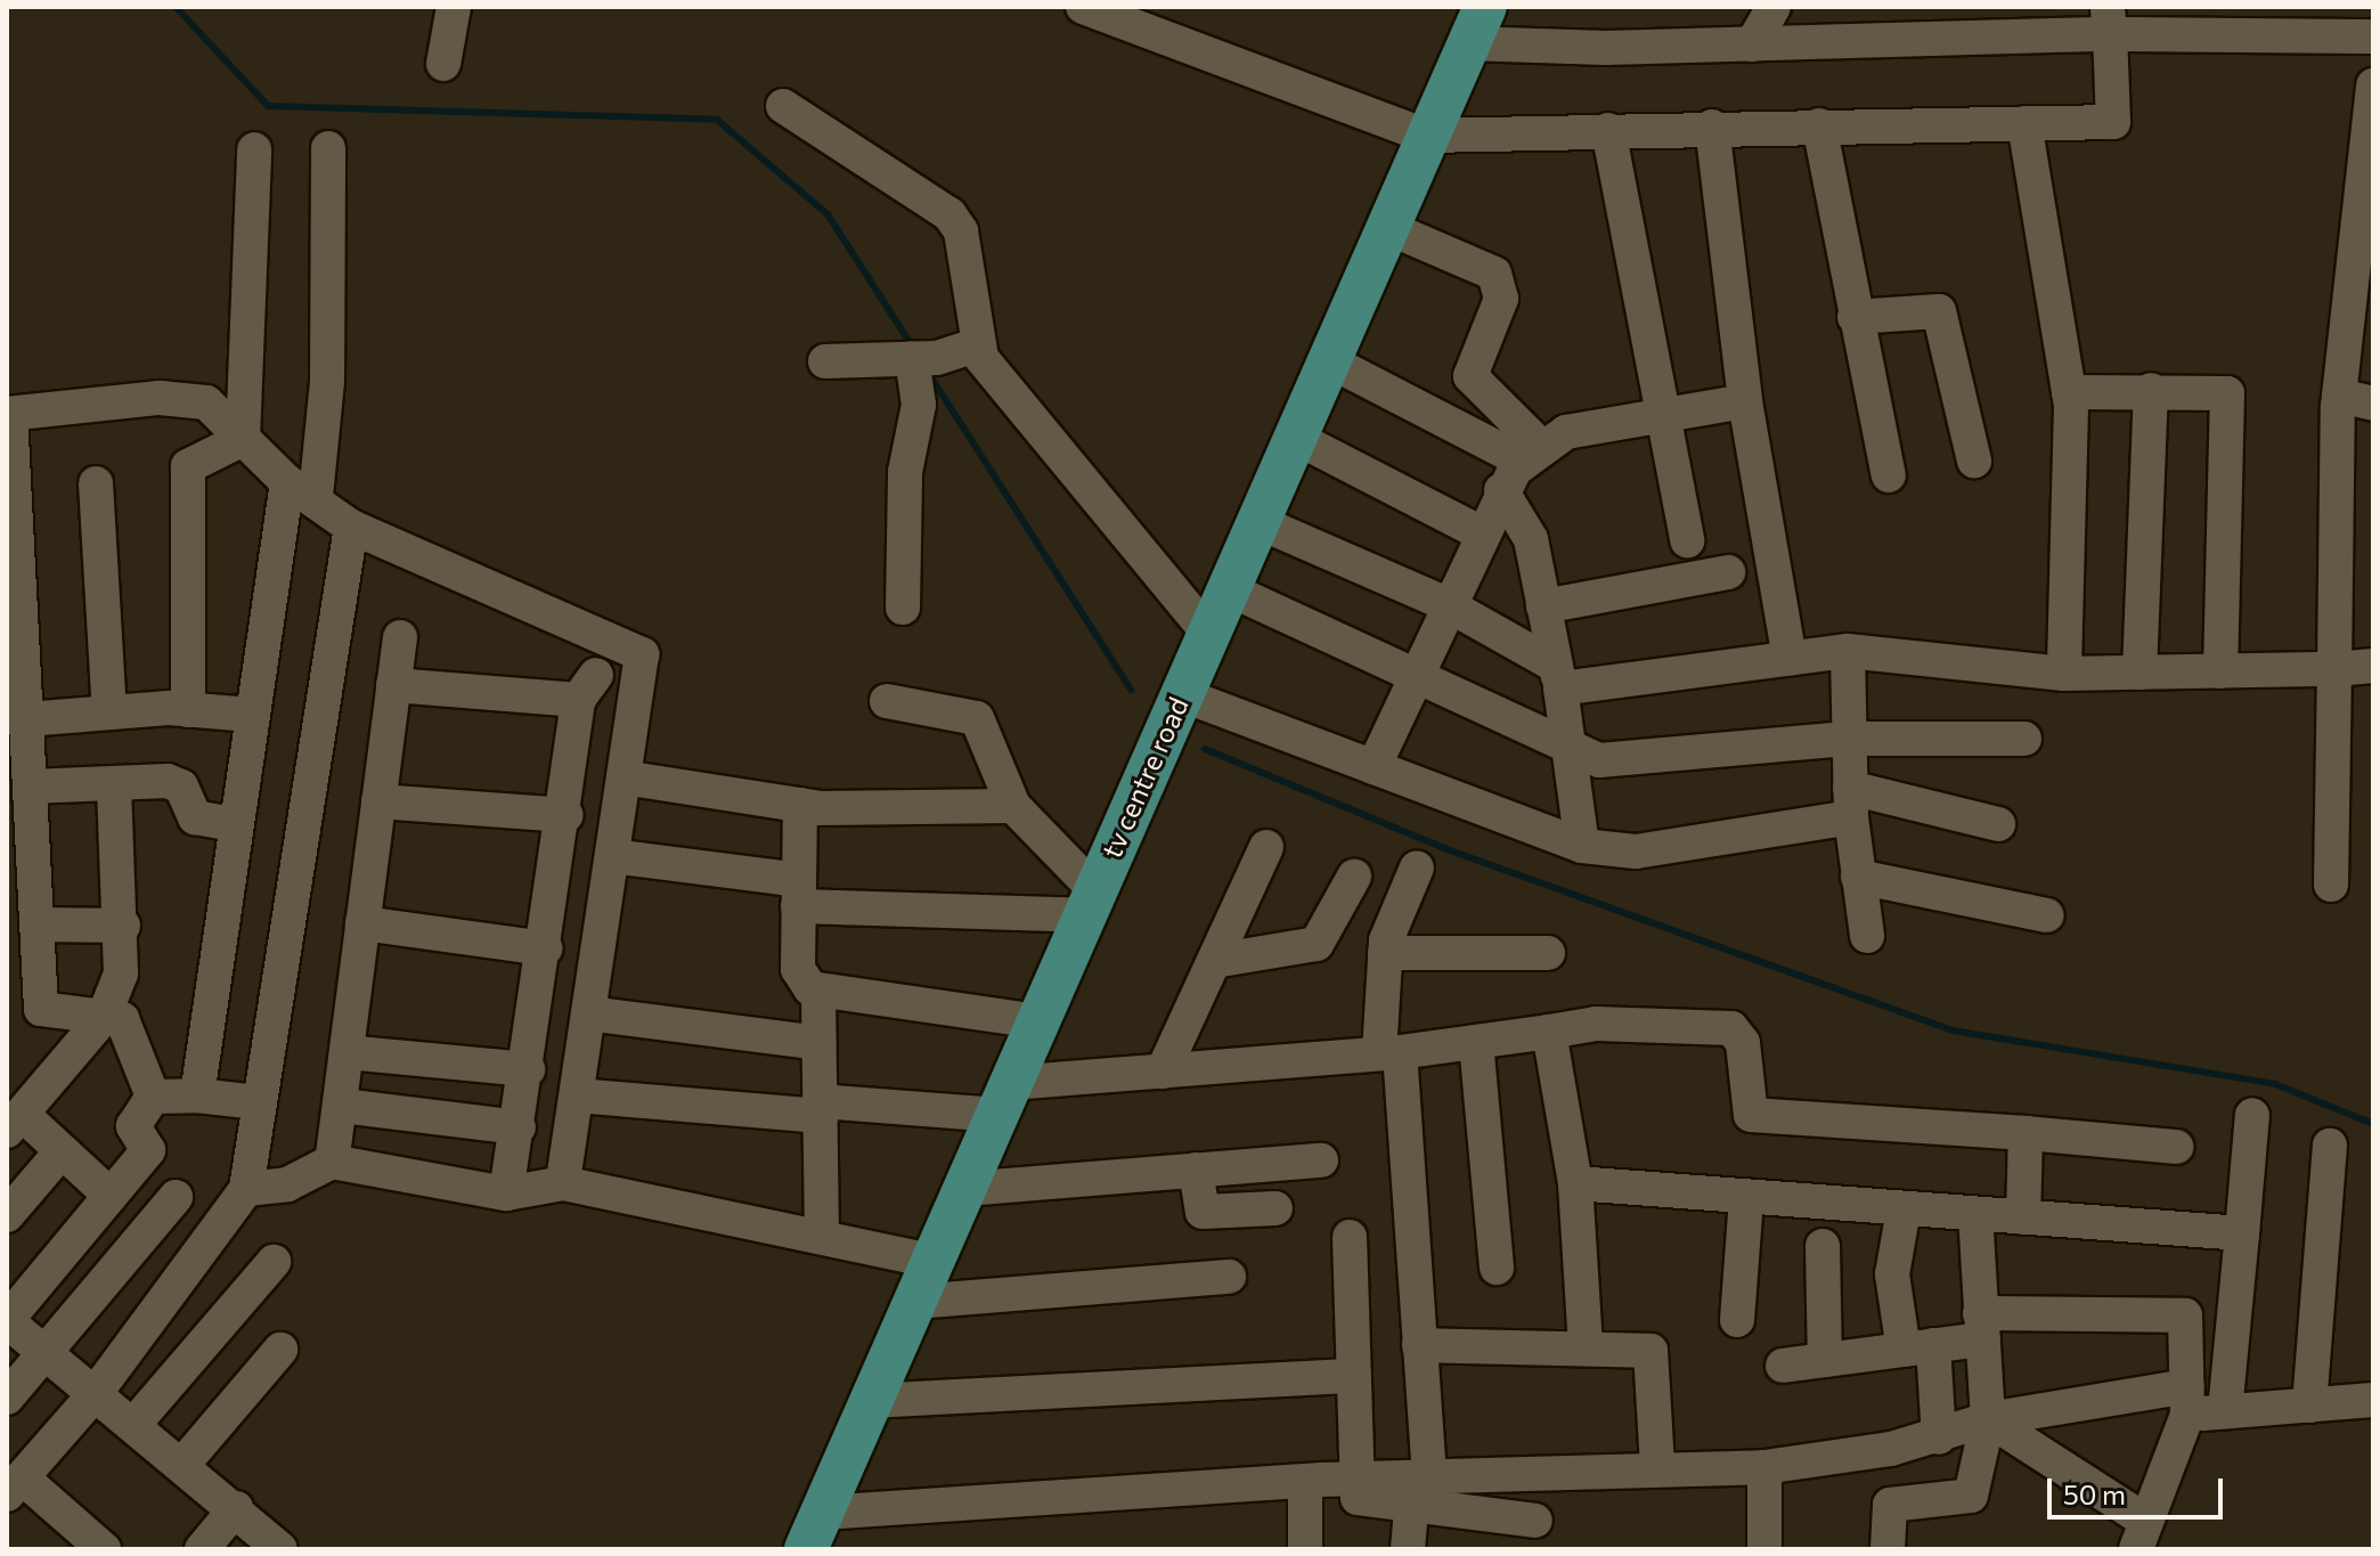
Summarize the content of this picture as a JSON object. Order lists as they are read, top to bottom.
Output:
{
  "streets": {
    "main road": ["tv centre road"]
  },
  "scale_bar": "50 m"
}
